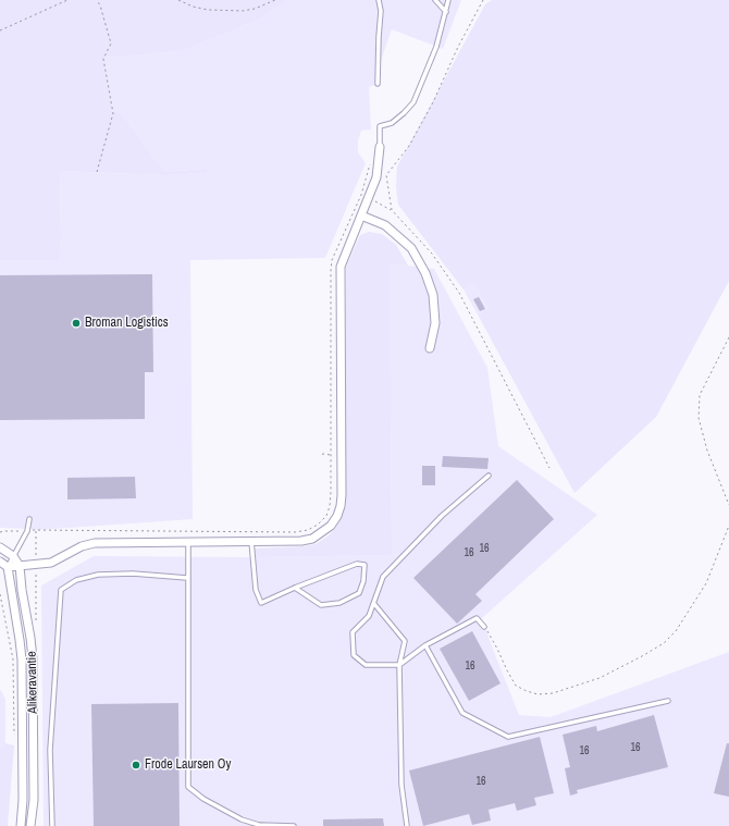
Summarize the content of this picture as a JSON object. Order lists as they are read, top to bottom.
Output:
{
  "streets": {
    "street": ["Alikeravantie"]
  },
  "places": ["Broman Logistics", "Frode Laursen Oy"],
  "house_numbers": [
    "16",
    "16",
    "16",
    "16",
    "16",
    "16"
  ]
}
